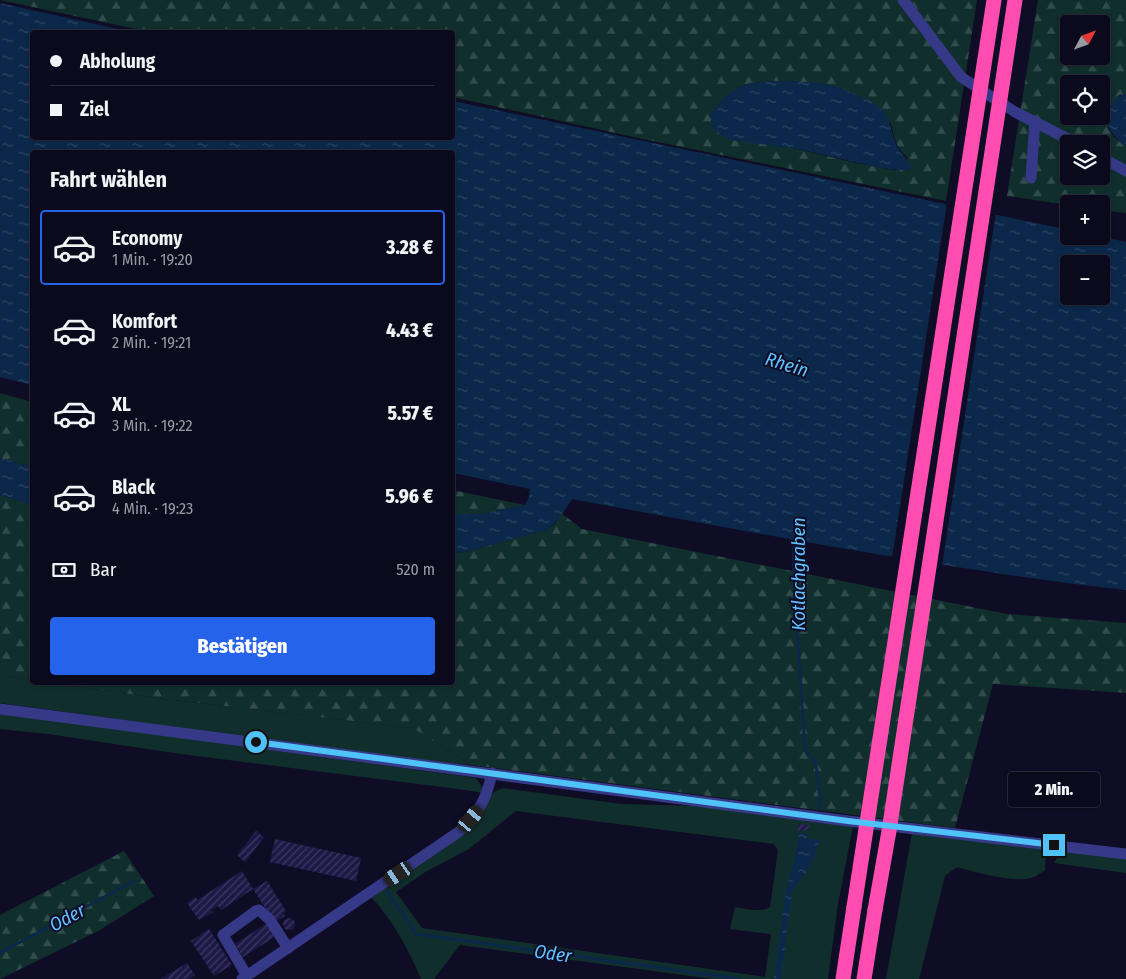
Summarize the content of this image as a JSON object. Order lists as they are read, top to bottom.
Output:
{
  "water": ["Rhein", "Kotlachgraben", "Oder"],
  "north": "top right",
  "page": {
    "map_buttons": ["+", "−"],
    "banner": ["Abholung", "Ziel"],
    "heading": "Fahrt wählen",
    "list": [
      {
        "name": "Economy",
        "note": "1 Min. · 19:20",
        "value": "3.28 €"
      },
      {
        "name": "Komfort",
        "note": "2 Min. · 19:21",
        "value": "4.43 €"
      },
      {
        "name": "XL",
        "note": "3 Min. · 19:22",
        "value": "5.57 €"
      },
      {
        "name": "Black",
        "note": "4 Min. · 19:23",
        "value": "5.96 €"
      }
    ],
    "pay": ["Bar", "520 m"],
    "buttons": "Bestätigen",
    "bubble": "2 Min."
  }
}
